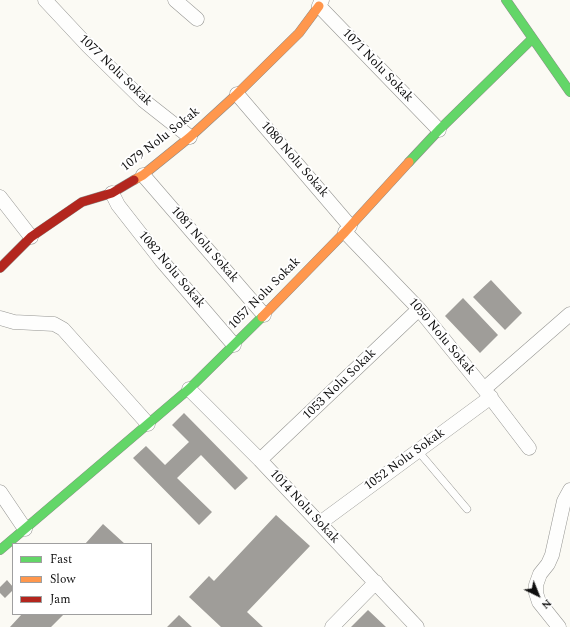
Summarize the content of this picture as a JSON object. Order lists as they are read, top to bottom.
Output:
{
  "streets": {
    "street": [
      "1071 Nolu Sokak",
      "1077 Nolu Sokak",
      "1079 Nolu Sokak",
      "1080 Nolu Sokak",
      "1081 Nolu Sokak",
      "1082 Nolu Sokak",
      "1057 Nolu Sokak",
      "1050 Nolu Sokak",
      "1053 Nolu Sokak",
      "1052 Nolu Sokak",
      "1014 Nolu Sokak"
    ]
  },
  "crossings": [
    ["1071 Nolu Sokak", "1079 Nolu Sokak"],
    ["1071 Nolu Sokak", "1057 Nolu Sokak"],
    ["1077 Nolu Sokak", "1079 Nolu Sokak"],
    ["1079 Nolu Sokak", "1080 Nolu Sokak"],
    ["1079 Nolu Sokak", "1081 Nolu Sokak"],
    ["1079 Nolu Sokak", "1082 Nolu Sokak"],
    ["1080 Nolu Sokak", "1057 Nolu Sokak"],
    ["1080 Nolu Sokak", "1050 Nolu Sokak"],
    ["1081 Nolu Sokak", "1057 Nolu Sokak"],
    ["1082 Nolu Sokak", "1057 Nolu Sokak"],
    ["1057 Nolu Sokak", "1050 Nolu Sokak"],
    ["1057 Nolu Sokak", "1014 Nolu Sokak"],
    ["1050 Nolu Sokak", "1053 Nolu Sokak"],
    ["1050 Nolu Sokak", "1052 Nolu Sokak"],
    ["1053 Nolu Sokak", "1014 Nolu Sokak"],
    ["1052 Nolu Sokak", "1014 Nolu Sokak"]
  ],
  "legend": ["Fast", "Slow", "Jam"],
  "north": "bottom right"
}
